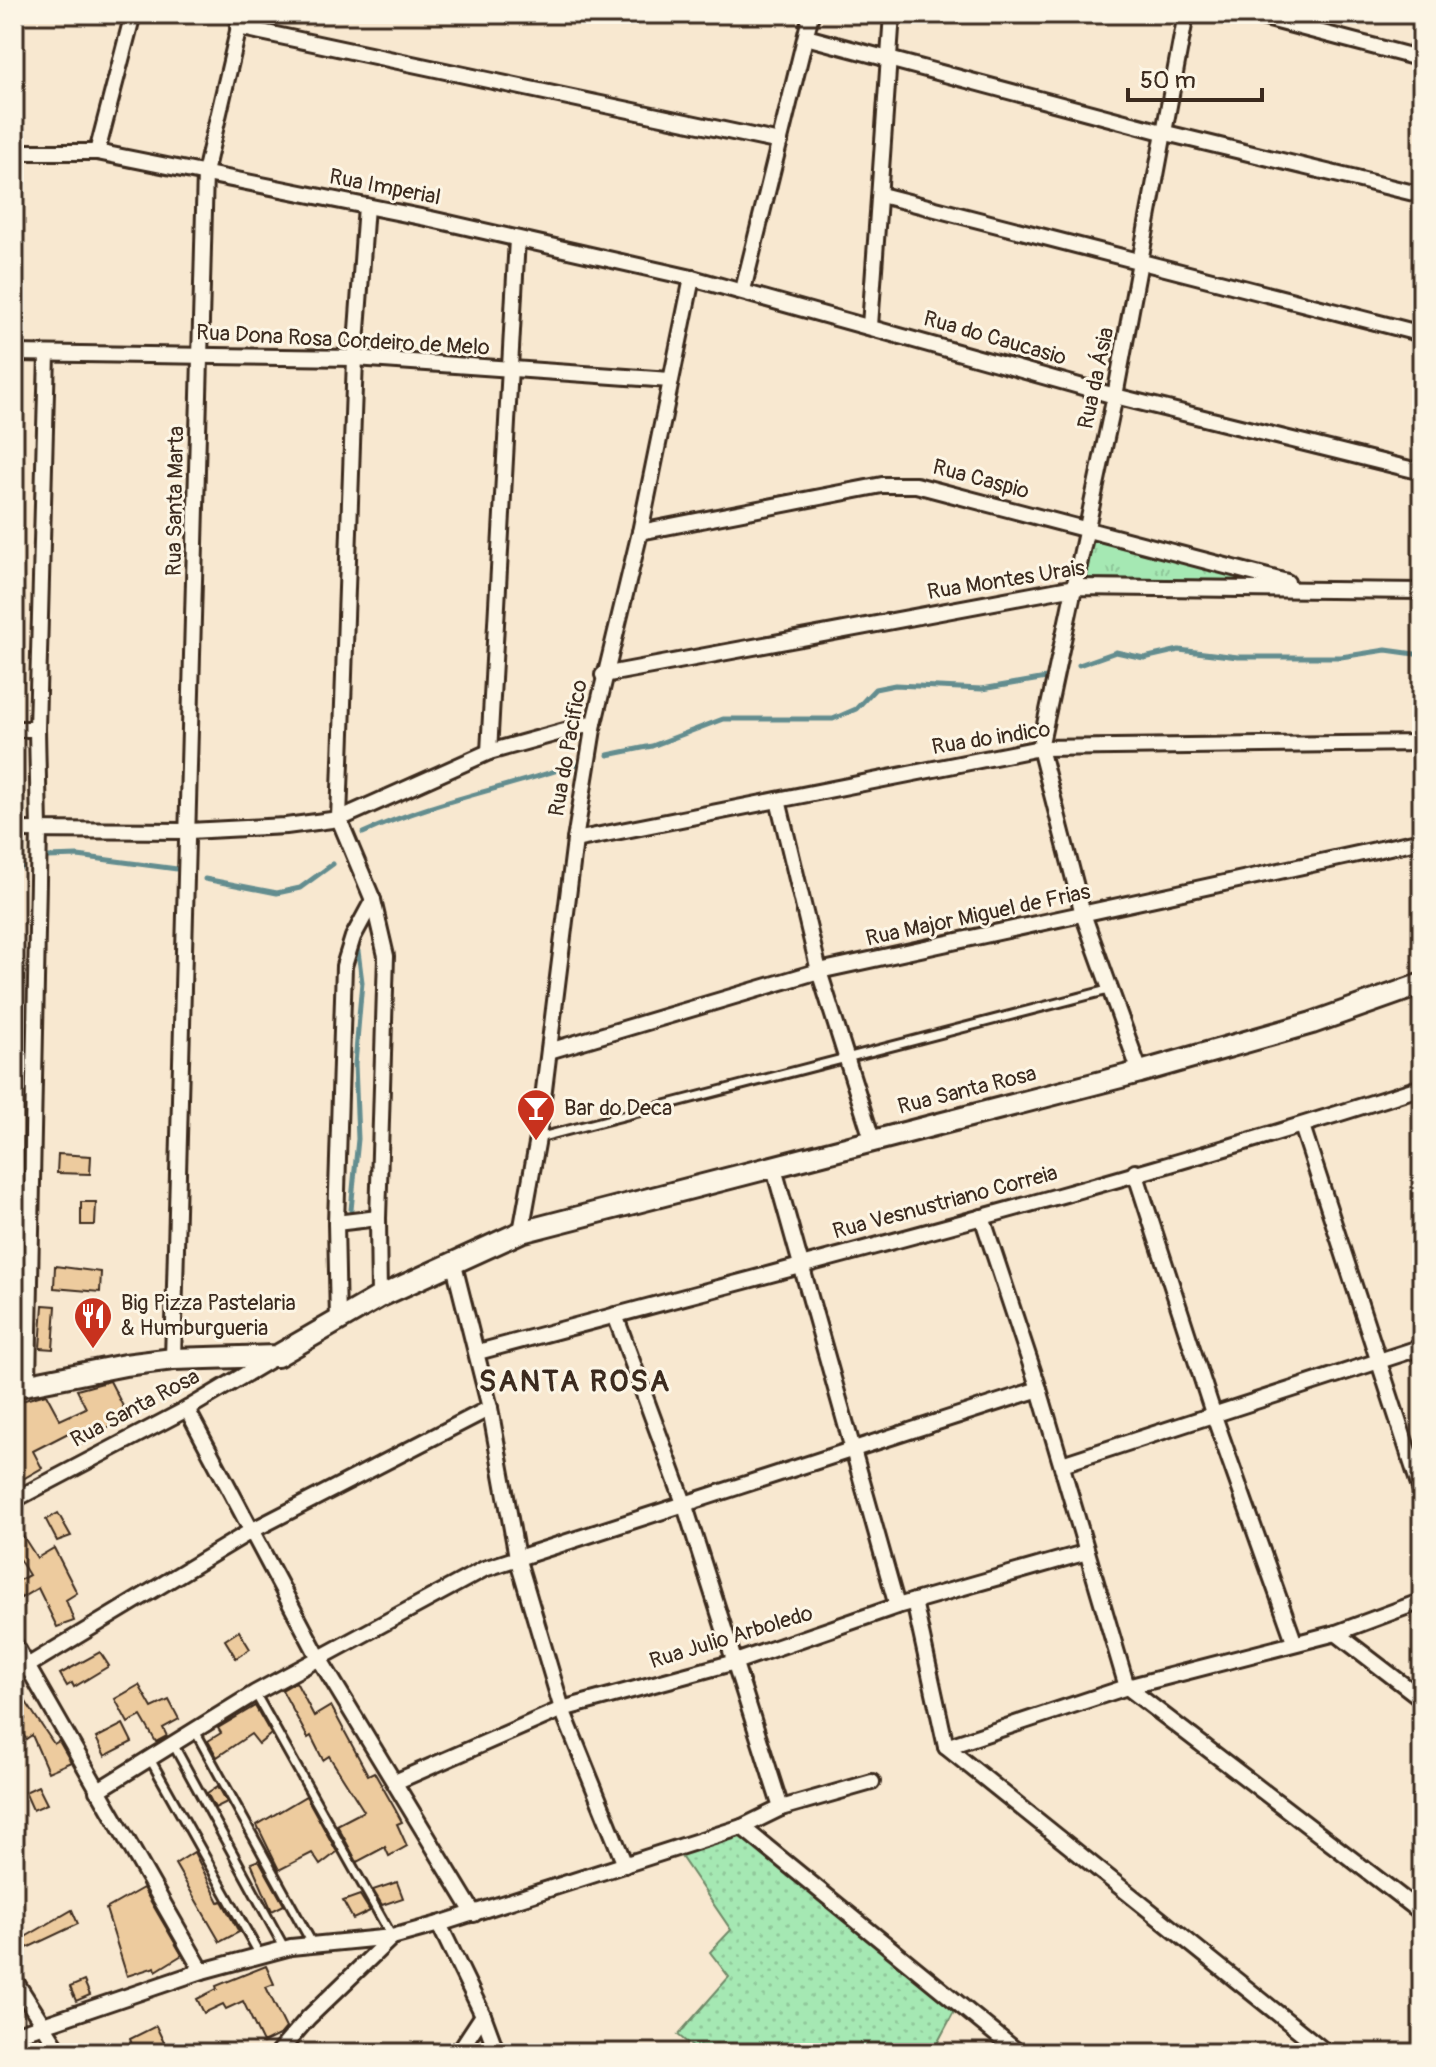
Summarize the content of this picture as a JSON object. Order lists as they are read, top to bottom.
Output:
{
  "streets": {
    "street": [
      "Rua Imperial",
      "Rua do Caucasio",
      "Rua Dona Rosa Cordeiro de Melo",
      "Rua da Ásia",
      "Rua Caspio",
      "Rua Santa Marta",
      "Rua Montes Urais",
      "Rua do indico",
      "Rua do Pacifico",
      "Rua Major Miguel de Frias",
      "Rua Santa Rosa",
      "Rua Vesnustriano Correia",
      "Rua Julio Arboledo"
    ]
  },
  "crossings": [
    ["Rua Imperial", "Rua do Caucasio"],
    ["Rua Imperial", "Rua Santa Marta"],
    ["Rua Imperial", "Rua do Pacifico"],
    ["Rua do Caucasio", "Rua da Ásia"],
    ["Rua Dona Rosa Cordeiro de Melo", "Rua Santa Marta"],
    ["Rua Dona Rosa Cordeiro de Melo", "Rua do Pacifico"],
    ["Rua da Ásia", "Rua Caspio"],
    ["Rua da Ásia", "Rua Montes Urais"],
    ["Rua da Ásia", "Rua do indico"],
    ["Rua Caspio", "Rua Montes Urais"],
    ["Rua Caspio", "Rua do Pacifico"],
    ["Rua Montes Urais", "Rua do Pacifico"],
    ["Rua do indico", "Rua do Pacifico"],
    ["Rua do Pacifico", "Rua Major Miguel de Frias"],
    ["Rua do Pacifico", "Rua Santa Rosa"]
  ],
  "districts": ["SANTA ROSA"],
  "places": {
    "bar": ["Bar do Deca"],
    "restaurant": ["Big Pizza Pastelaria & Humburgueria"]
  },
  "scale_bar": "50 m"
}
